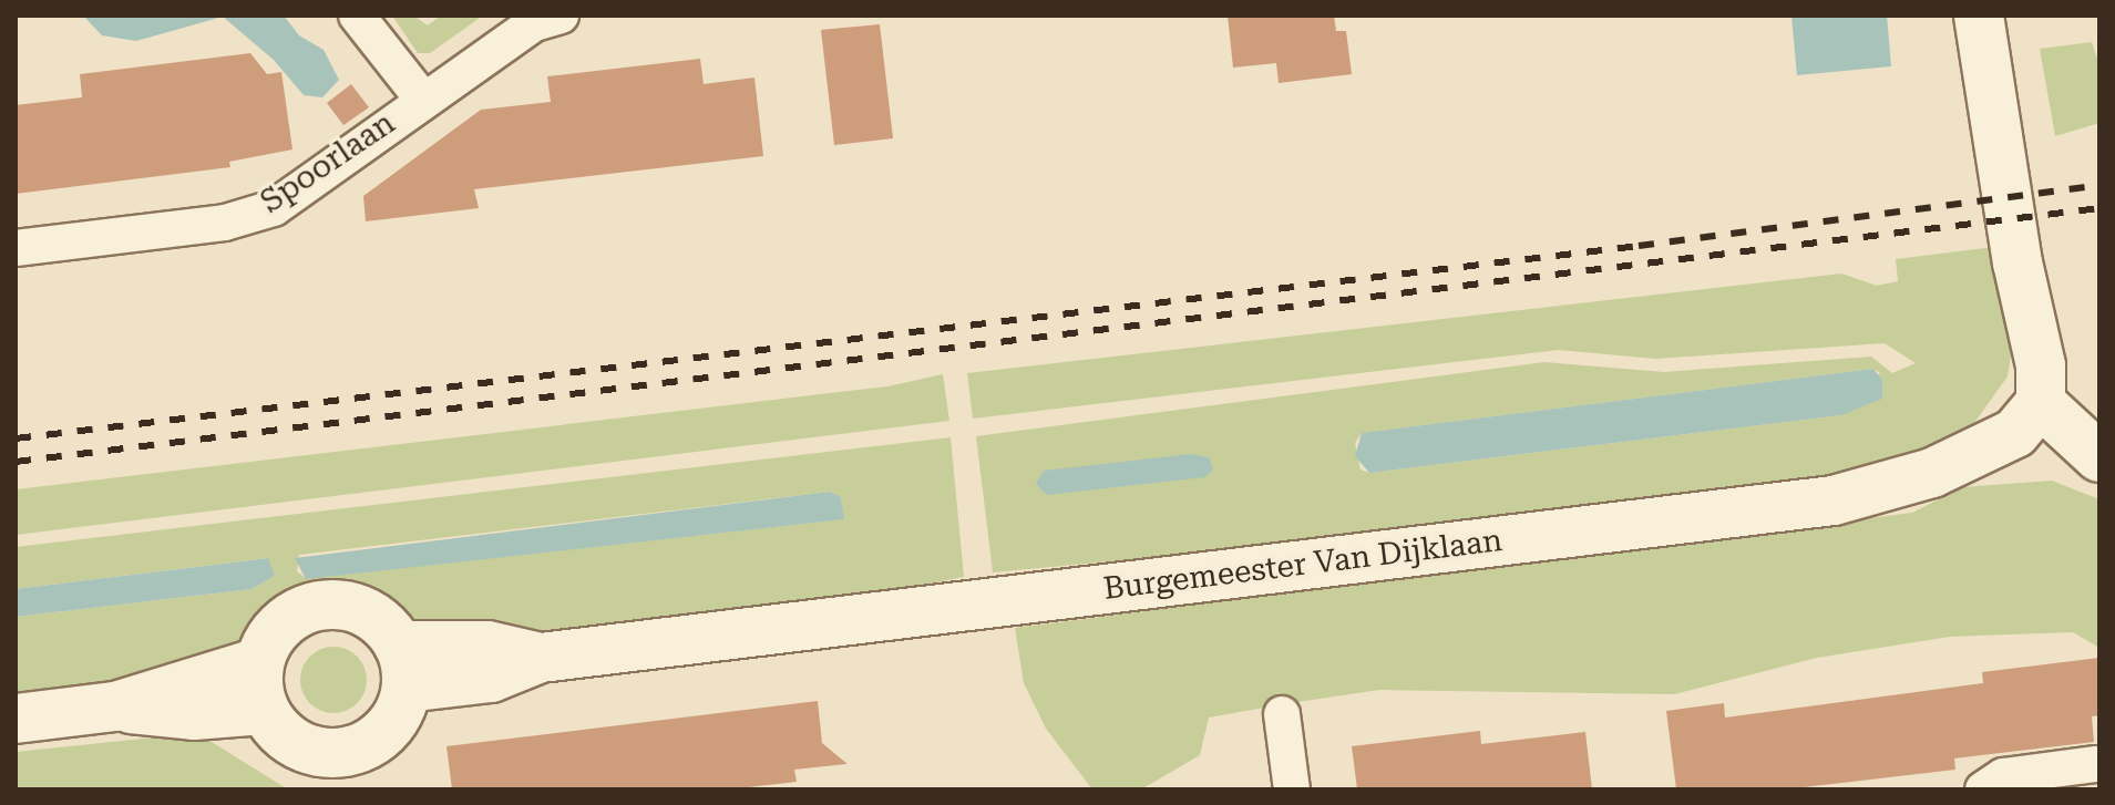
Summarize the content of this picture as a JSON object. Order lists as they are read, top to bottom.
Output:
{
  "streets": {
    "street": ["Spoorlaan", "Burgemeester Van Dijklaan"]
  }
}
